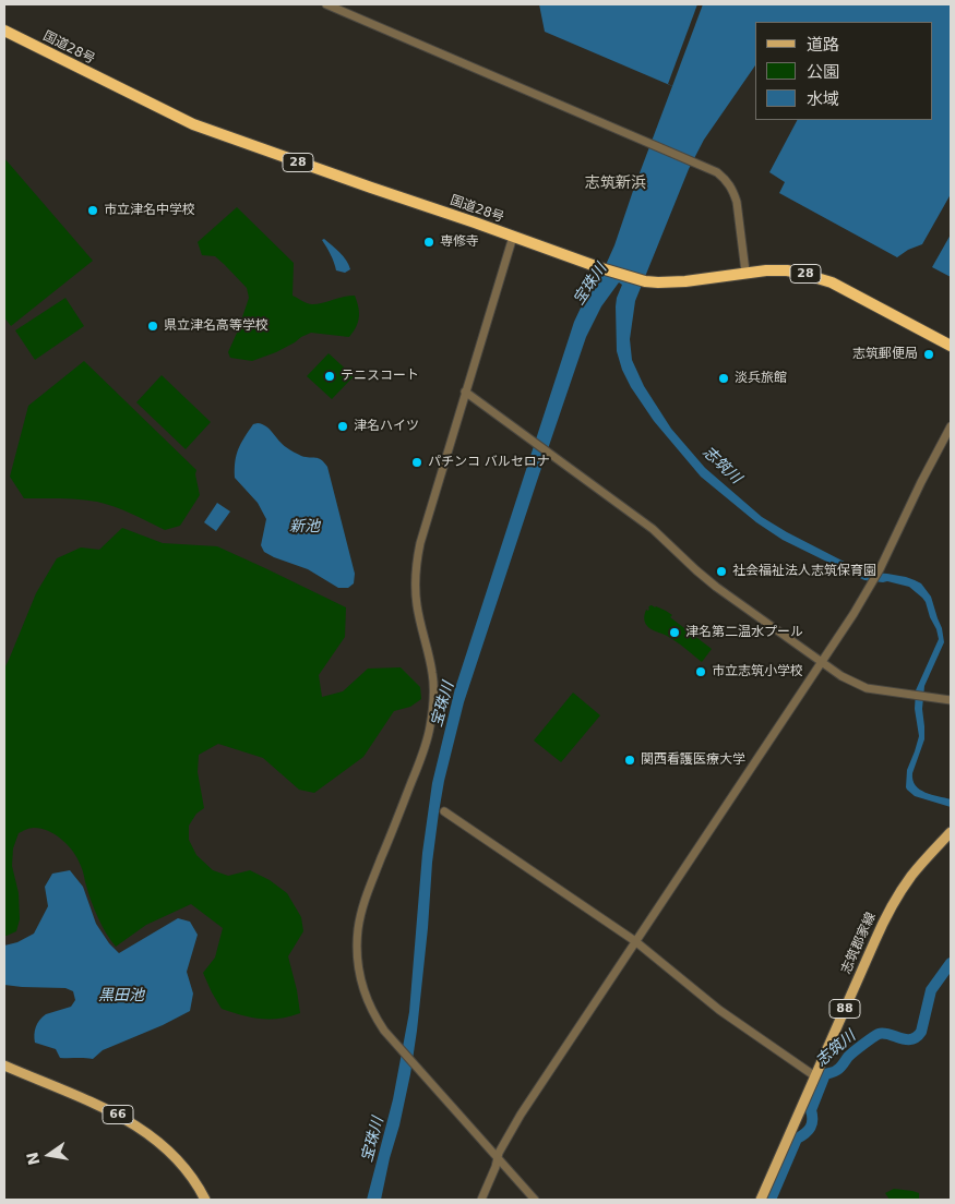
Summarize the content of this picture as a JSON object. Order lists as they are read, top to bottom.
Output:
{
  "streets": {
    "highway": ["国道28号", "28"],
    "main road": ["志筑郡家線", "88", "66"]
  },
  "districts": ["志筑新浜"],
  "water": [
    "宝珠川",
    "志筑川",
    "新池",
    "黒田池"
  ],
  "places": [
    "市立津名中学校",
    "専修寺",
    "県立津名高等学校",
    "志筑郵便局",
    "テニスコート",
    "淡兵旅館",
    "津名ハイツ",
    "パチンコ バルセロナ",
    "社会福祉法人志筑保育園",
    "津名第二温水プール",
    "市立志筑小学校",
    "関西看護医療大学"
  ],
  "legend": ["道路", "公園", "水域"],
  "north": "left"
}
